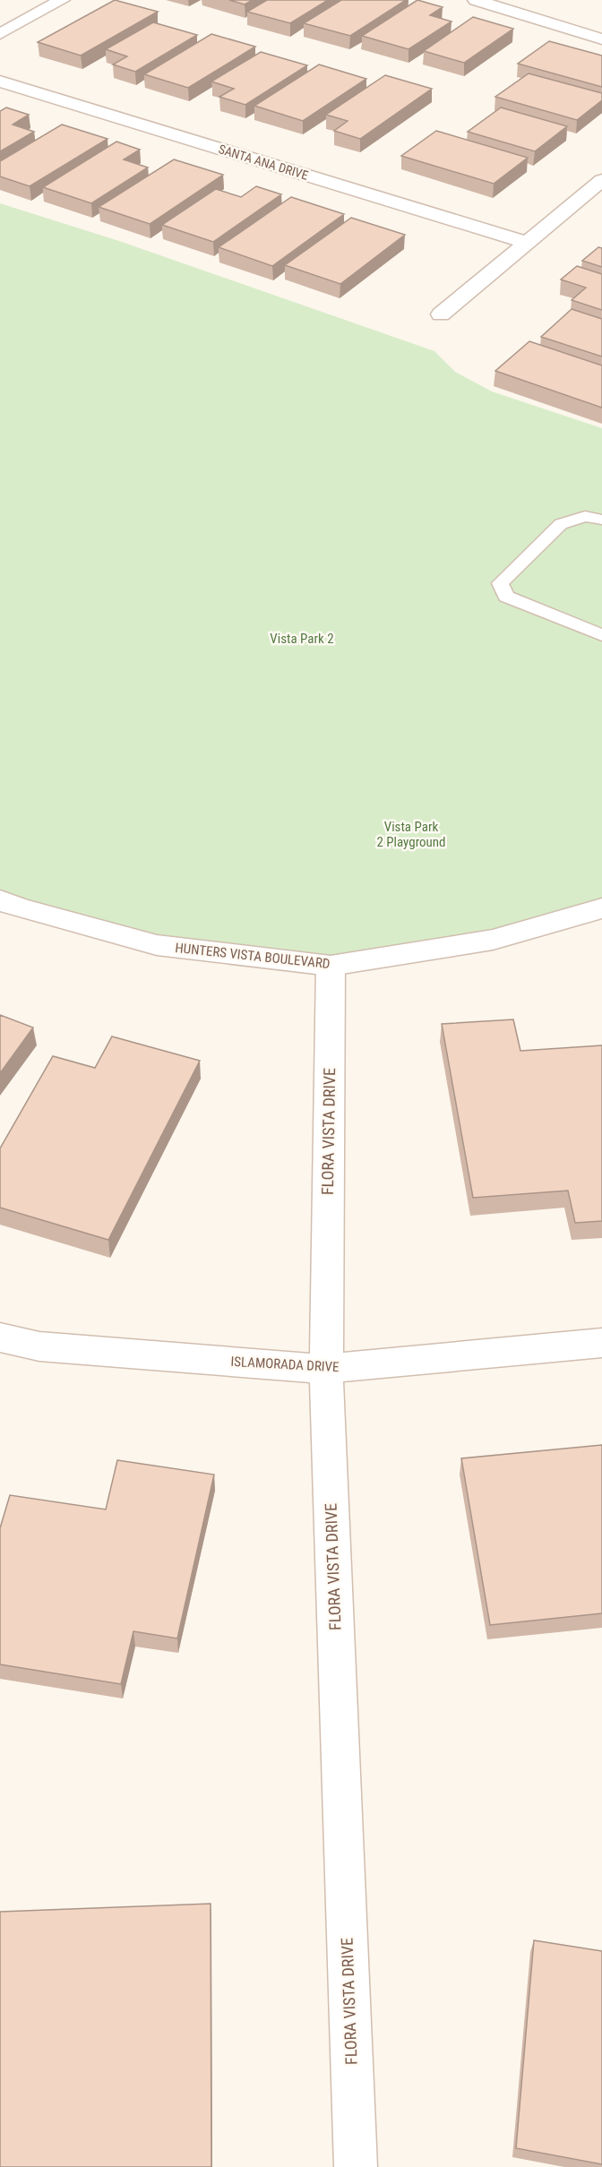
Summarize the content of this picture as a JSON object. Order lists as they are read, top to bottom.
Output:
{
  "streets": {
    "street": [
      "SANTA ANA DRIVE",
      "HUNTERS VISTA BOULEVARD",
      "FLORA VISTA DRIVE",
      "ISLAMORADA DRIVE"
    ]
  },
  "crossings": [
    ["HUNTERS VISTA BOULEVARD", "FLORA VISTA DRIVE"],
    ["FLORA VISTA DRIVE", "ISLAMORADA DRIVE"]
  ],
  "parks": ["Vista Park 2", "Vista Park 2 Playground"]
}
